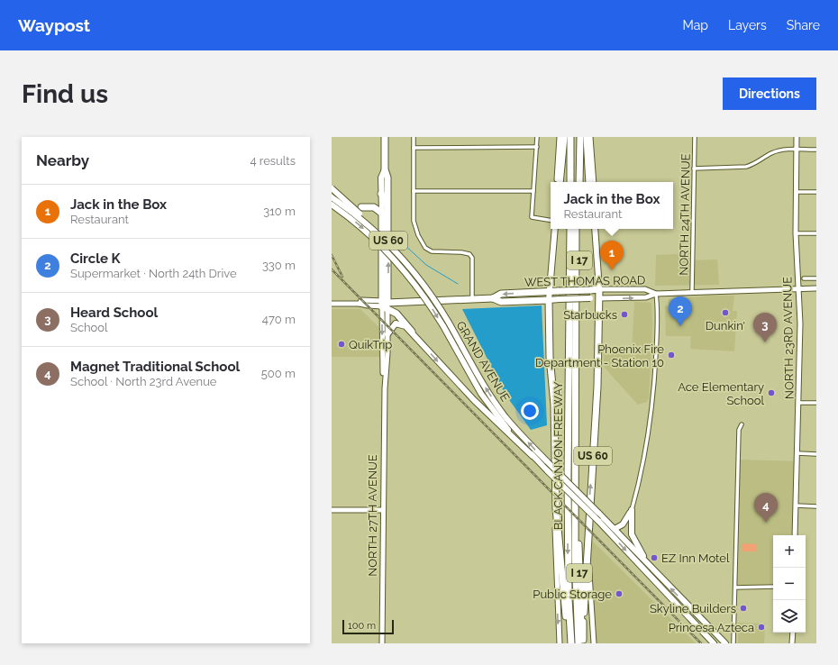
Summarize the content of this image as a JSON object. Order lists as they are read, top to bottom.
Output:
{
  "streets": {
    "highway": [
      "US 60",
      "I 17",
      "WEST THOMAS ROAD",
      "BLACK CANYON FREEWAY",
      "NORTH 27TH AVENUE"
    ],
    "main road": ["NORTH 23RD AVENUE", "GRAND AVENUE"],
    "street": ["NORTH 24TH AVENUE"]
  },
  "crossings": [
    ["NORTH 24TH AVENUE", "WEST THOMAS ROAD"],
    ["US 60", "WEST THOMAS ROAD"],
    ["US 60", "BLACK CANYON FREEWAY"],
    ["WEST THOMAS ROAD", "NORTH 23RD AVENUE"],
    ["WEST THOMAS ROAD", "NORTH 27TH AVENUE"]
  ],
  "places": [
    "Dunkin'",
    "Starbucks",
    "QuikTrip",
    "Phoenix Fire Department - Station 10",
    "Ace Elementary School",
    "EZ Inn Motel",
    "Public Storage",
    "Skyline Builders",
    "Princesa Azteca"
  ],
  "scale_bar": "100 m",
  "page": {
    "header": "Waypost",
    "nav": ["Map", "Layers", "Share"],
    "buttons": "Directions",
    "title": "Find us",
    "heading": ["Nearby", "4 results"],
    "popup": ["Jack in the Box", "Restaurant"],
    "list": [
      {
        "mark": "1",
        "name": "Jack in the Box",
        "note": "Restaurant",
        "value": "310 m"
      },
      {
        "mark": "2",
        "name": "Circle K",
        "note": "Supermarket · North 24th Drive",
        "value": "330 m"
      },
      {
        "mark": "3",
        "name": "Heard School",
        "note": "School",
        "value": "470 m"
      },
      {
        "mark": "4",
        "name": "Magnet Traditional School",
        "note": "School · North 23rd Avenue",
        "value": "500 m"
      }
    ],
    "pins": [
      "1",
      "2",
      "3",
      "4"
    ],
    "map_buttons": ["+", "−"],
    "scale": "100 m"
  }
}
